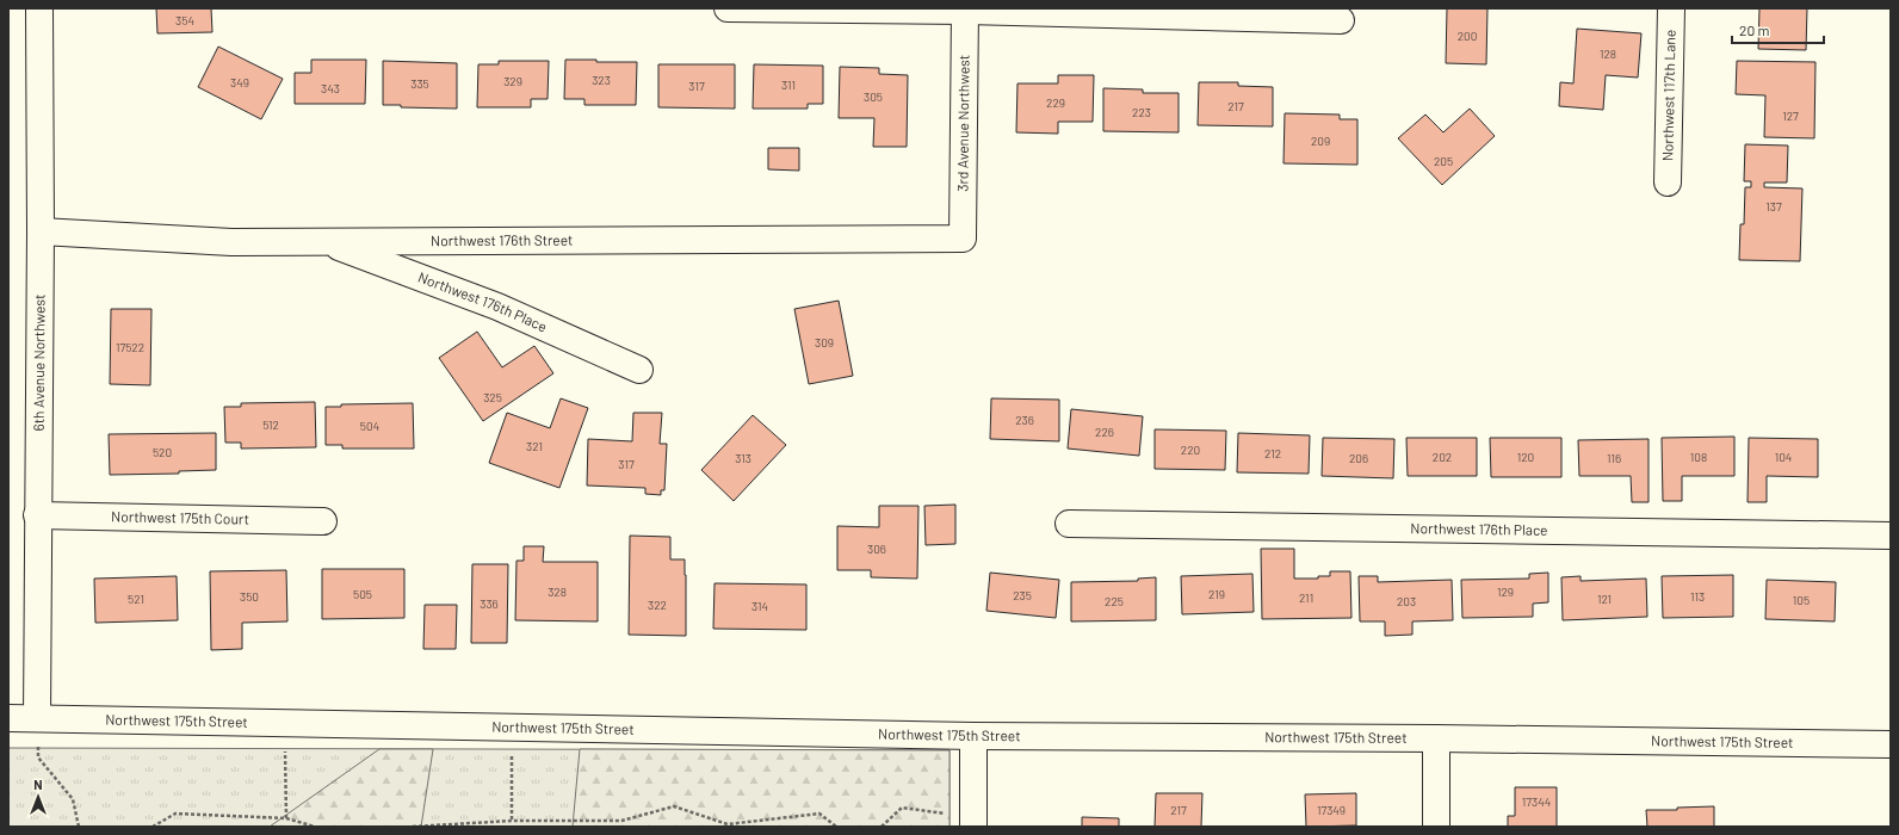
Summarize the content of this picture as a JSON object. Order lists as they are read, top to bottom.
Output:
{
  "streets": {
    "street": [
      "Northwest 117th Lane",
      "3rd Avenue Northwest",
      "Northwest 176th Street",
      "Northwest 176th Place",
      "6th Avenue Northwest",
      "Northwest 175th Court",
      "Northwest 175th Street"
    ]
  },
  "crossings": [
    ["3rd Avenue Northwest", "Northwest 176th Street"],
    ["Northwest 176th Street", "Northwest 176th Place"],
    ["Northwest 176th Street", "6th Avenue Northwest"],
    ["6th Avenue Northwest", "Northwest 175th Court"],
    ["6th Avenue Northwest", "Northwest 175th Street"]
  ],
  "house_numbers": [
    "354",
    "200",
    "128",
    "323",
    "329",
    "349",
    "335",
    "311",
    "317",
    "343",
    "305",
    "229",
    "217",
    "223",
    "127",
    "209",
    "205",
    "137",
    "309",
    "17522",
    "325",
    "236",
    "512",
    "504",
    "226",
    "321",
    "220",
    "520",
    "212",
    "202",
    "120",
    "108",
    "104",
    "313",
    "206",
    "116",
    "317",
    "306",
    "328",
    "129",
    "505",
    "219",
    "235",
    "350",
    "113",
    "211",
    "521",
    "121",
    "105",
    "225",
    "203",
    "336",
    "322",
    "314",
    "17344",
    "217",
    "17349"
  ],
  "scale_bar": "20 m",
  "north": "top"
}
